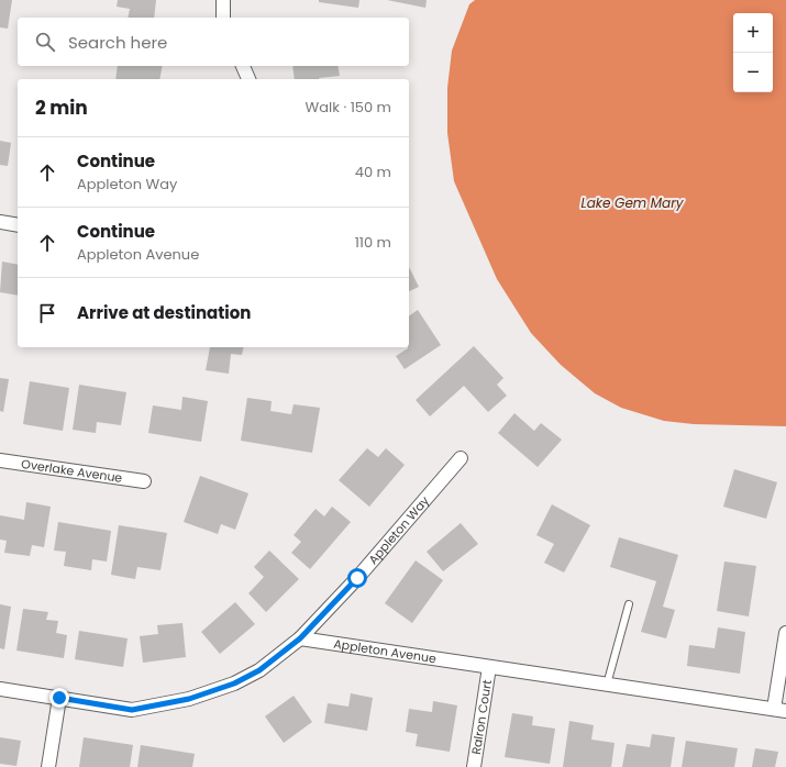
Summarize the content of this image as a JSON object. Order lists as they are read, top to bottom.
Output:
{
  "streets": {
    "street": [
      "Overlake Avenue",
      "Appleton Way",
      "Appleton Avenue",
      "Ralron Court"
    ]
  },
  "crossings": [
    ["Appleton Way", "Appleton Avenue"],
    ["Appleton Avenue", "Ralron Court"]
  ],
  "water": ["Lake Gem Mary"],
  "page": {
    "map_buttons": ["+", "−"],
    "search": "Search here",
    "heading": ["2 min", "Walk · 150 m"],
    "list": [
      ["Continue", "Appleton Way", "40 m"],
      ["Continue", "Appleton Avenue", "110 m"],
      "Arrive at destination"
    ]
  }
}
